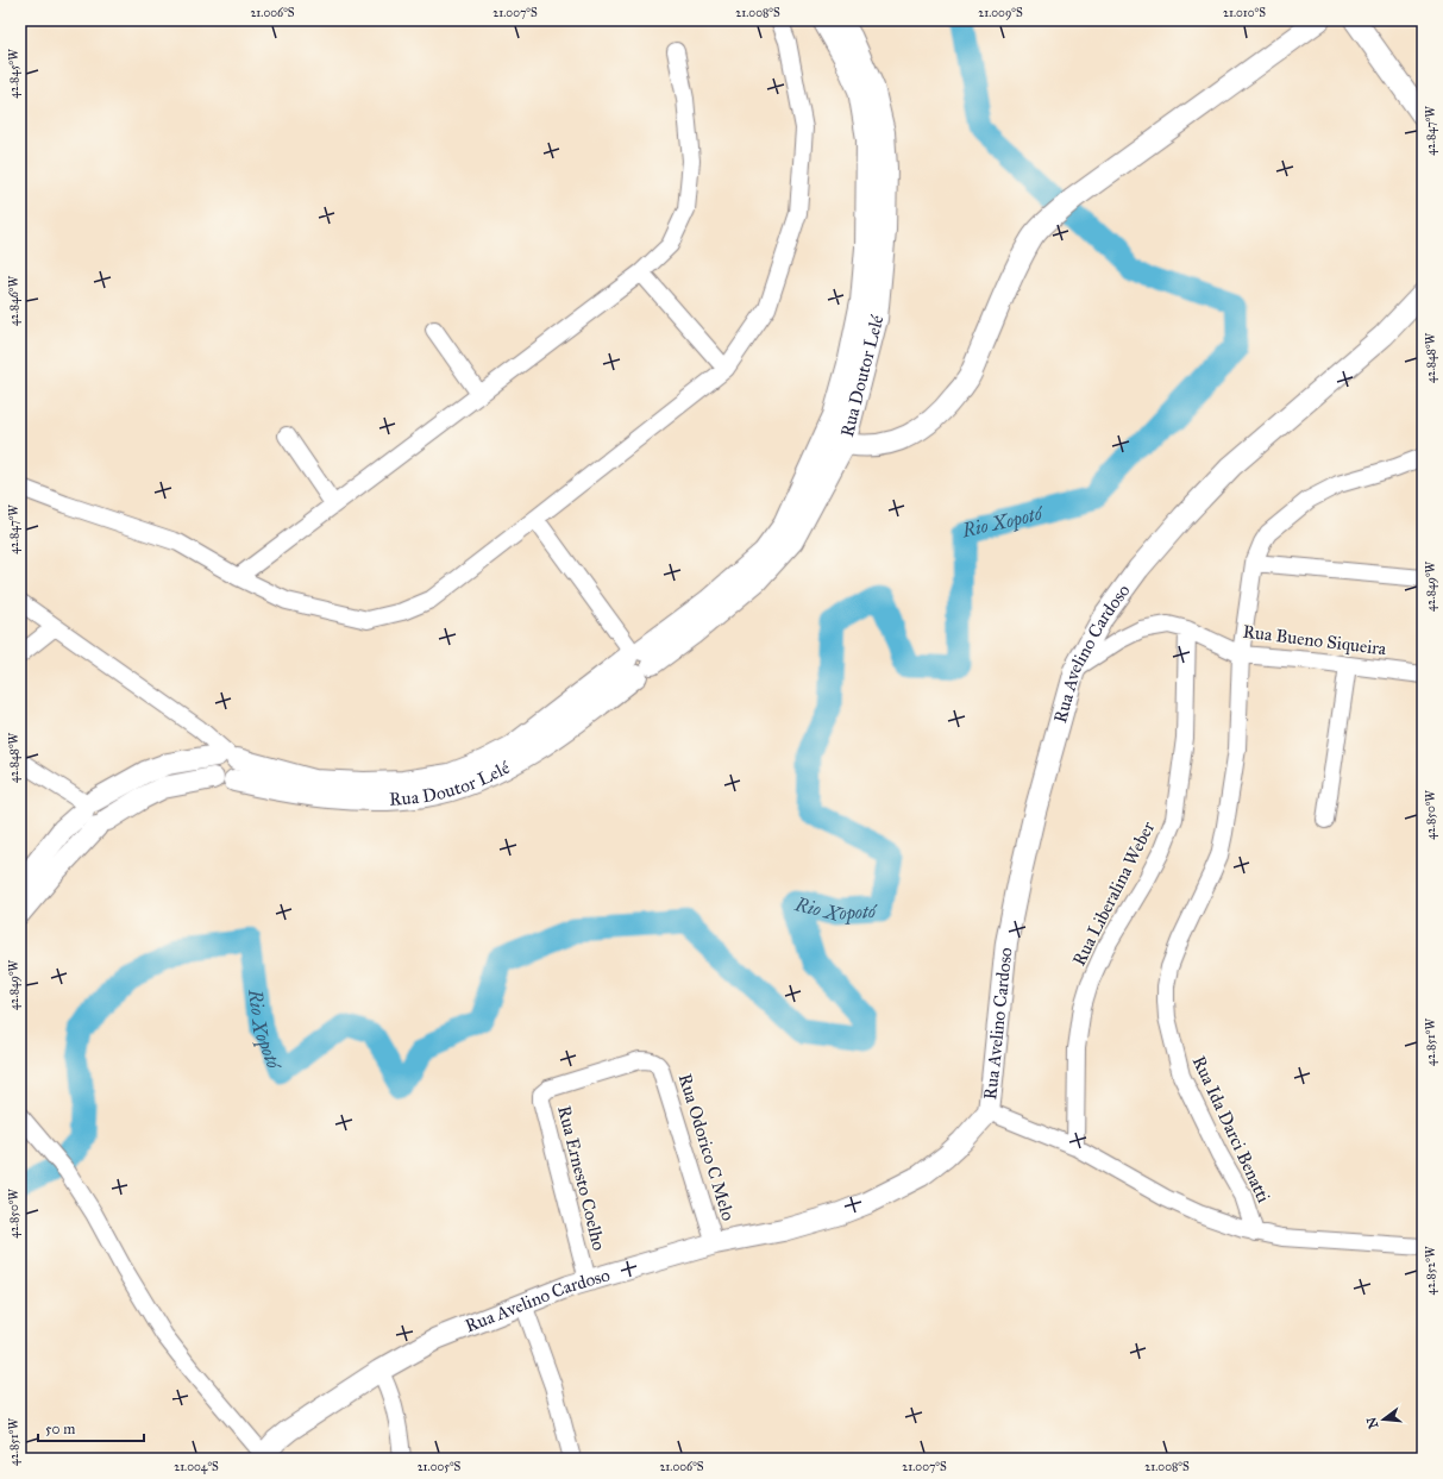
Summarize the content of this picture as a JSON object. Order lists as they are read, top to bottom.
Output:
{
  "streets": {
    "street": [
      "Rua Doutor Lelé",
      "Rua Bueno Siqueira",
      "Rua Avelino Cardoso",
      "Rua Liberalina Weber",
      "Rua Ida Darci Benatti",
      "Rua Odorico C Melo",
      "Rua Ernesto Coelho"
    ]
  },
  "crossings": [
    ["Rua Bueno Siqueira", "Rua Avelino Cardoso"],
    ["Rua Bueno Siqueira", "Rua Liberalina Weber"],
    ["Rua Bueno Siqueira", "Rua Ida Darci Benatti"],
    ["Rua Avelino Cardoso", "Rua Odorico C Melo"],
    ["Rua Avelino Cardoso", "Rua Ernesto Coelho"],
    ["Rua Odorico C Melo", "Rua Ernesto Coelho"]
  ],
  "water": ["Rio Xopotó"],
  "scale_bar": "50 m",
  "north": "left",
  "coordinates": [
    "21.006°S",
    "21.007°S",
    "21.008°S",
    "21.009°S",
    "21.010°S",
    "42.845°W",
    "42.847°W",
    "42.846°W",
    "42.848°W",
    "42.849°W",
    "42.850°W",
    "42.851°W",
    "42.852°W",
    "21.004°S",
    "21.005°S"
  ]
}
